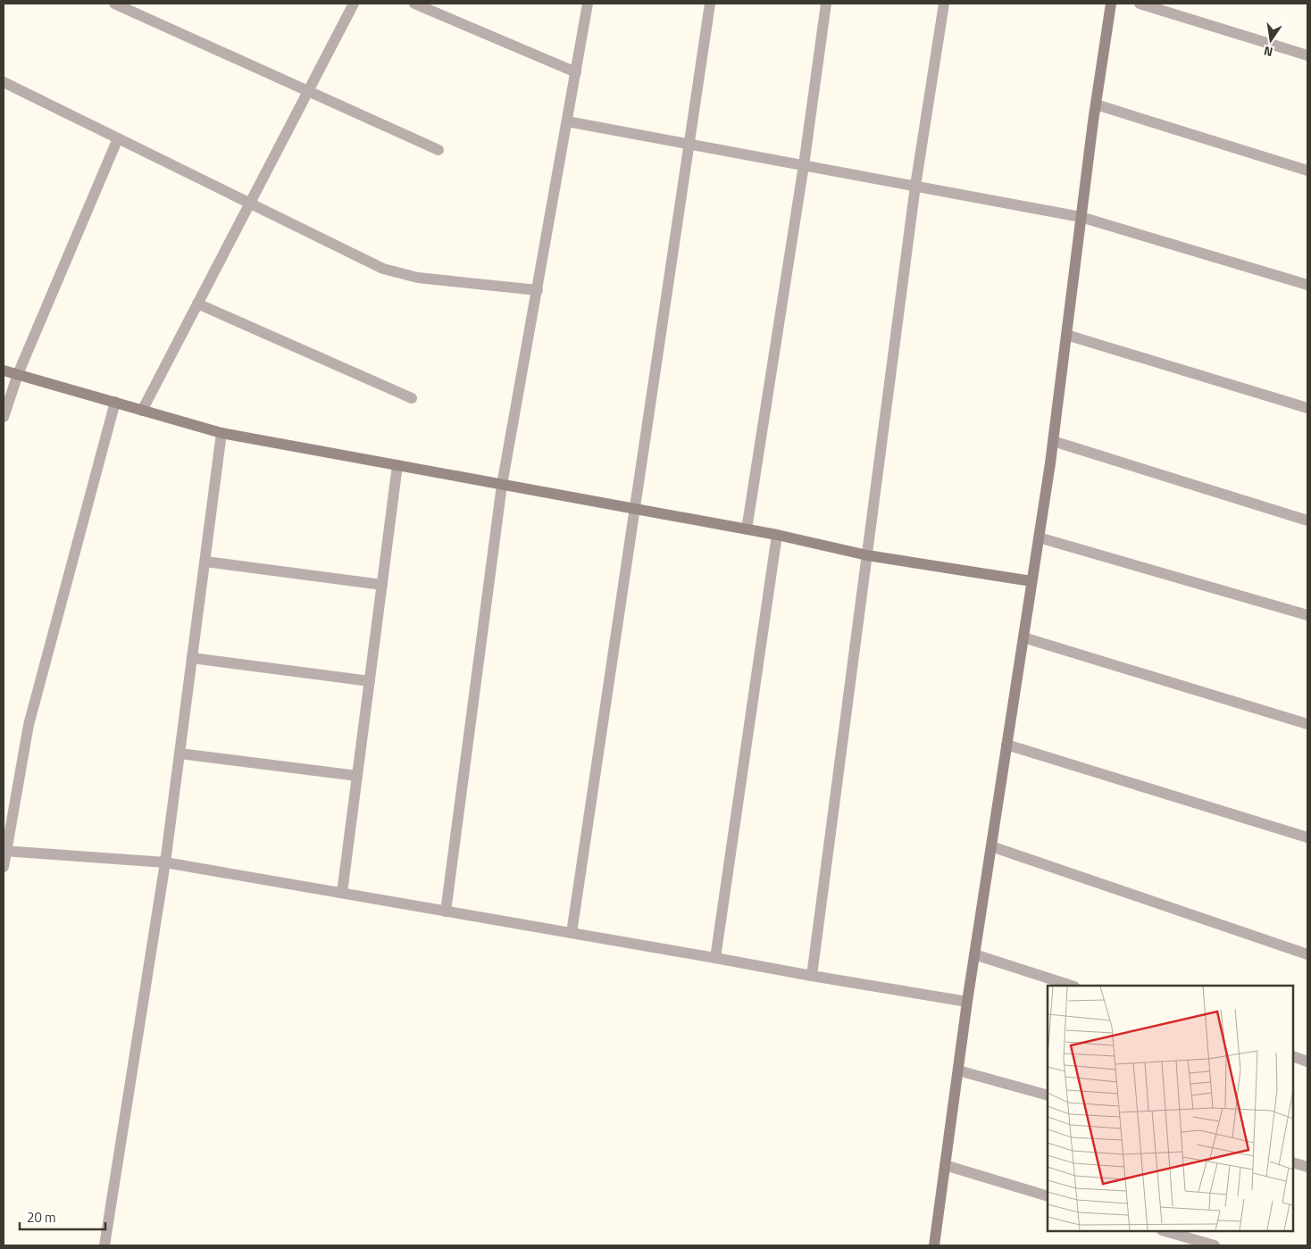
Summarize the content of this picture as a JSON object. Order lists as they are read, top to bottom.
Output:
{
  "scale_bar": "20 m",
  "north": "bottom"
}
